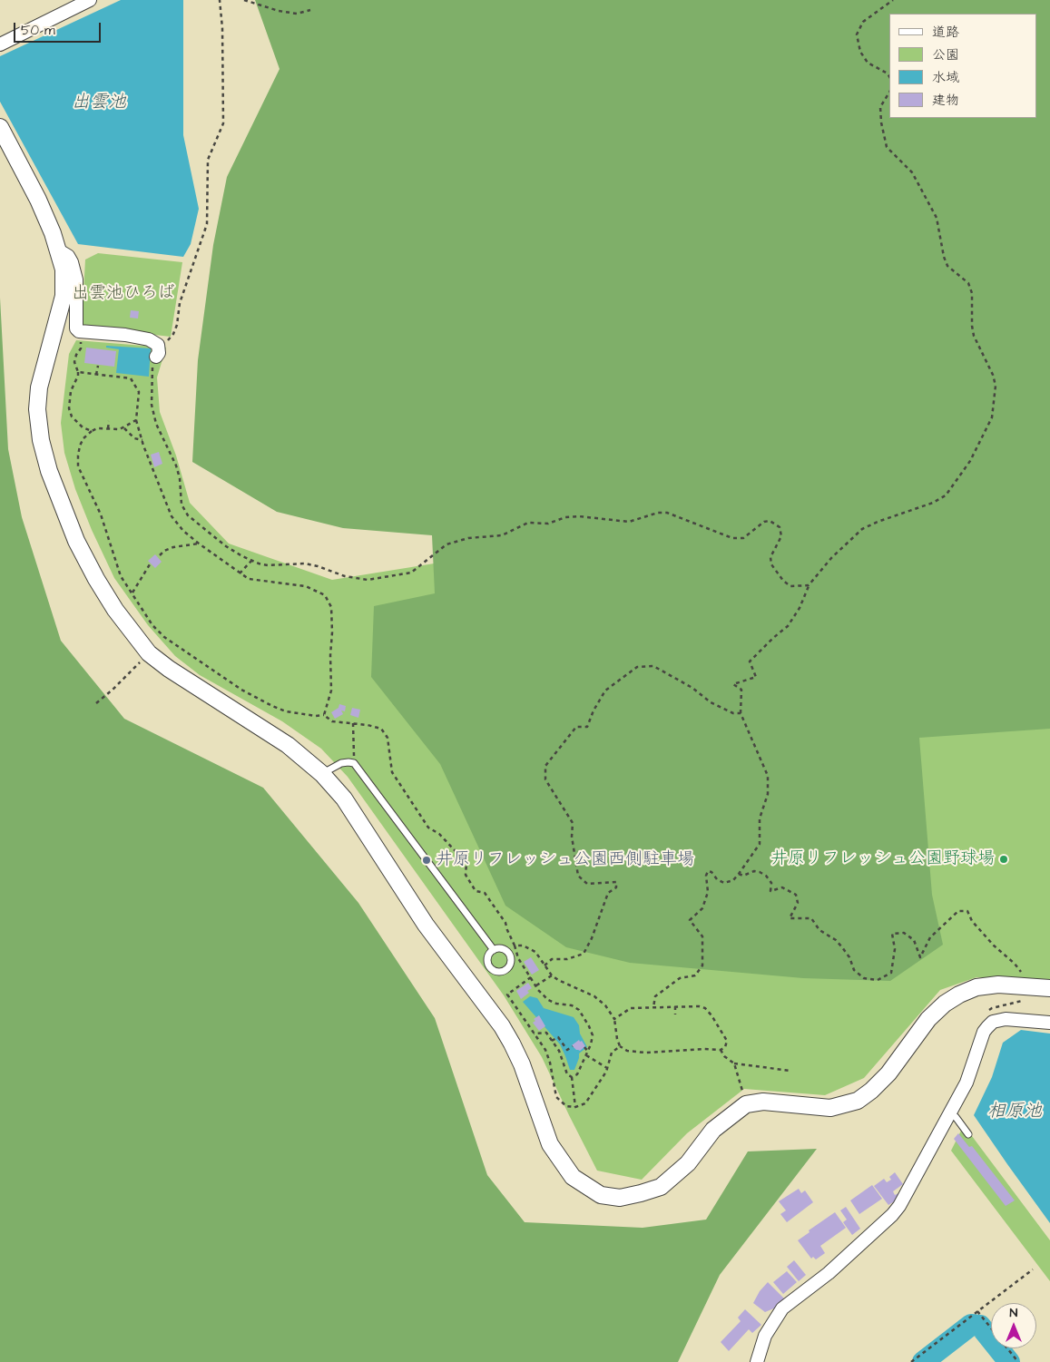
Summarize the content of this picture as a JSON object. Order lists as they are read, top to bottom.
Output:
{
  "water": ["出雲池", "相原池"],
  "parks": ["出雲池ひろば"],
  "places": ["井原リフレッシュ公園野球場", "井原リフレッシュ公園西側駐車場"],
  "legend": [
    "道路",
    "公園",
    "水域",
    "建物"
  ],
  "scale_bar": "50 m",
  "north": "top"
}
